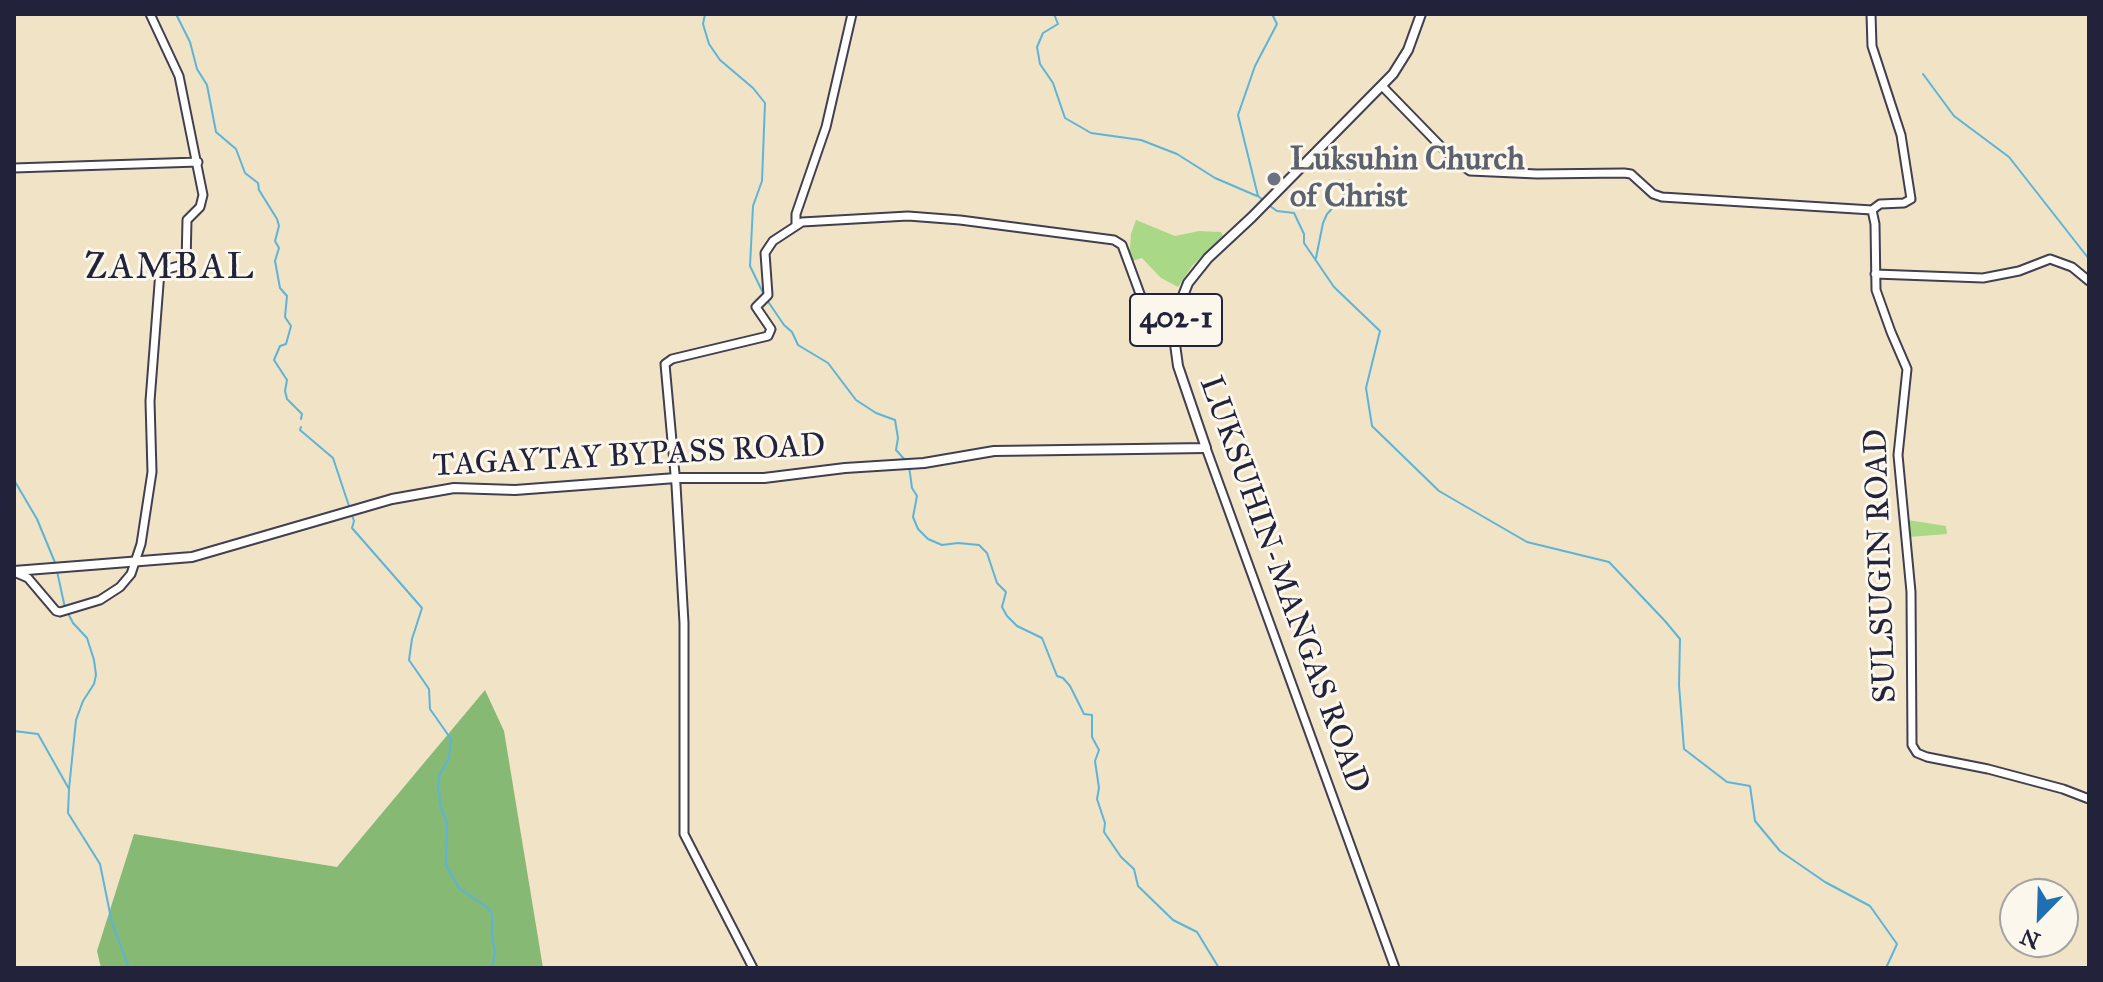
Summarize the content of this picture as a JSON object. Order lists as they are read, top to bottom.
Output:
{
  "streets": {
    "main road": ["402-1", "TAGAYTAY BYPASS ROAD", "LUKSUHIN-MANGAS ROAD"],
    "street": ["SULSUGIN ROAD"]
  },
  "crossings": [
    ["TAGAYTAY BYPASS ROAD", "LUKSUHIN-MANGAS ROAD"]
  ],
  "districts": ["ZAMBAL"],
  "places": ["Luksuhin Church of Christ"],
  "north": "bottom left"
}
